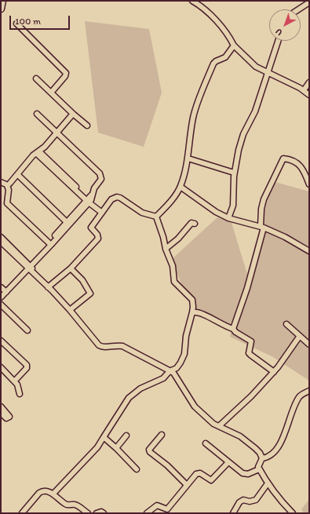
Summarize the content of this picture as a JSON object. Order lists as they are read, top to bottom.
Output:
{
  "scale_bar": "100 m",
  "north": "bottom left"
}
